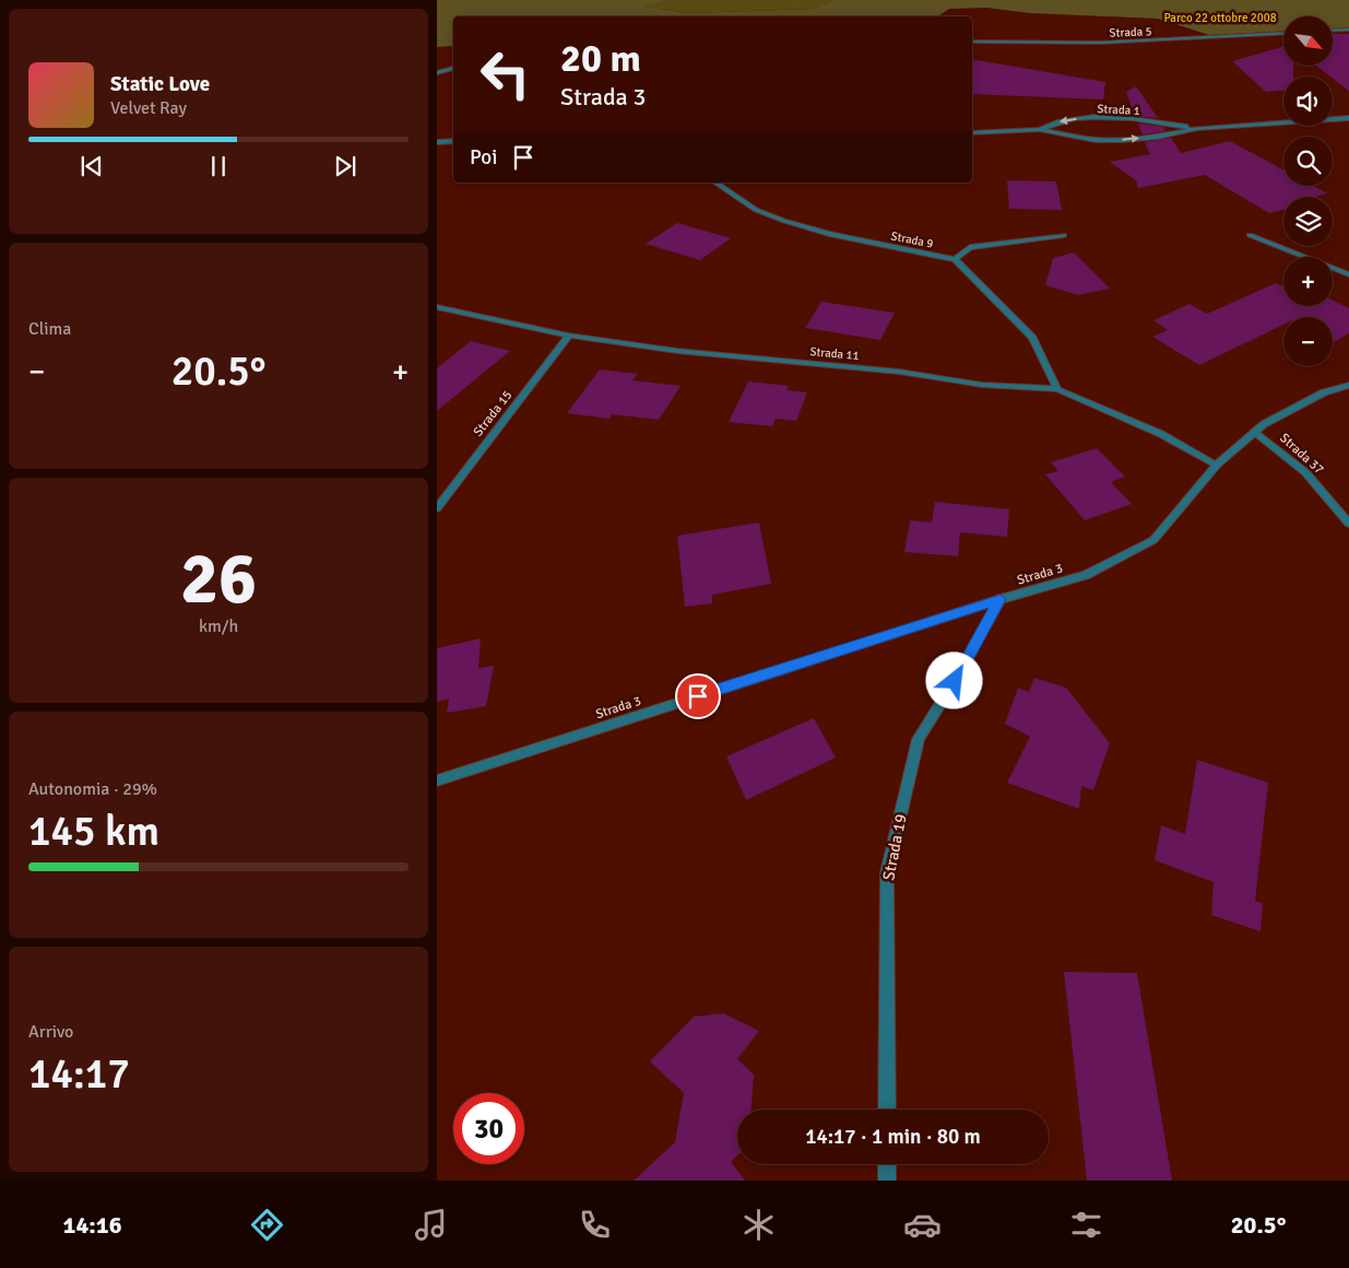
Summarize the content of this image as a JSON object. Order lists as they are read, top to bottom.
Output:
{
  "streets": {
    "street": [
      "Strada 5",
      "Strada 1",
      "Strada 9",
      "Strada 11",
      "Strada 15",
      "Strada 37",
      "Strada 3",
      "Strada 19"
    ]
  },
  "crossings": [
    ["Strada 11", "Strada 15"],
    ["Strada 11", "Strada 3"],
    ["Strada 37", "Strada 3"],
    ["Strada 3", "Strada 19"]
  ],
  "parks": ["Parco 22 ottobre 2008"],
  "north": "bottom right",
  "page": {
    "map_buttons": ["+", "−"],
    "turn": ["20 m", "Strada 3"],
    "song": ["Static Love", "Velvet Ray"],
    "then": "Poi",
    "tile": [
      "Clima",
      ["26", "km/h"],
      ["Autonomia · 29%", "145 km"],
      ["Arrivo", "14:17"]
    ],
    "heat": ["−", "20.5°", "+"],
    "limit": "30",
    "trip": "14:17 · 1 min · 80 m",
    "tabs": ["14:16", "20.5°"]
  }
}
